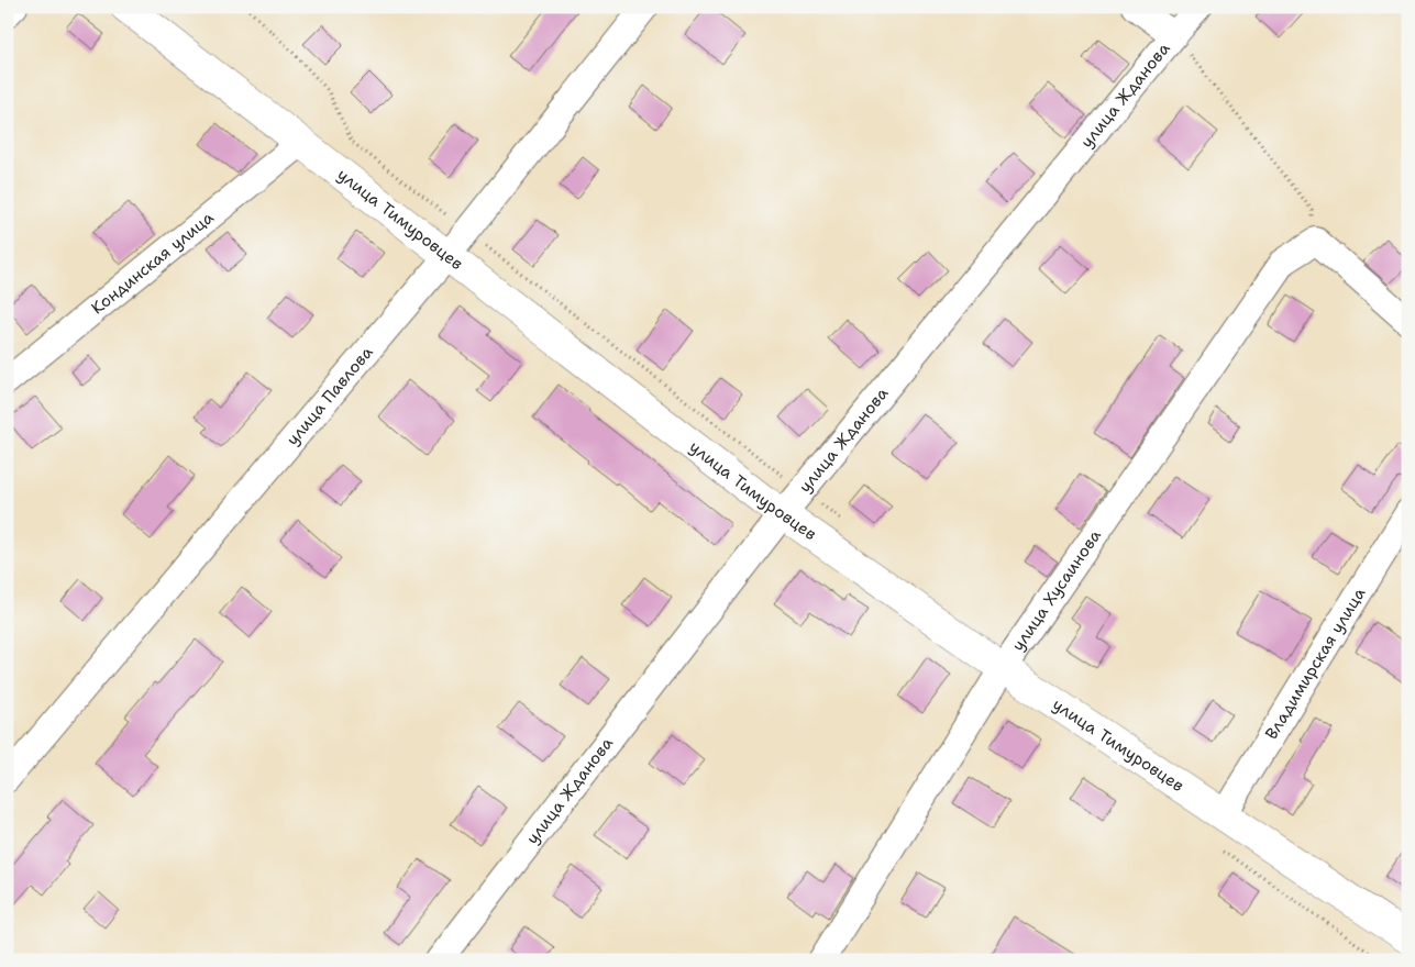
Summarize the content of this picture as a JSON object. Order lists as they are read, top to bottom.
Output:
{
  "streets": {
    "main road": ["улица Тимуровцев"],
    "street": [
      "улица Жданова",
      "Кондинская улица",
      "улица Павлова",
      "улица Хусаинова",
      "Владимирская улица"
    ]
  },
  "crossings": [
    ["улица Жданова", "улица Тимуровцев"],
    ["улица Тимуровцев", "Кондинская улица"],
    ["улица Тимуровцев", "улица Павлова"],
    ["улица Тимуровцев", "улица Хусаинова"],
    ["улица Тимуровцев", "Владимирская улица"]
  ]
}
